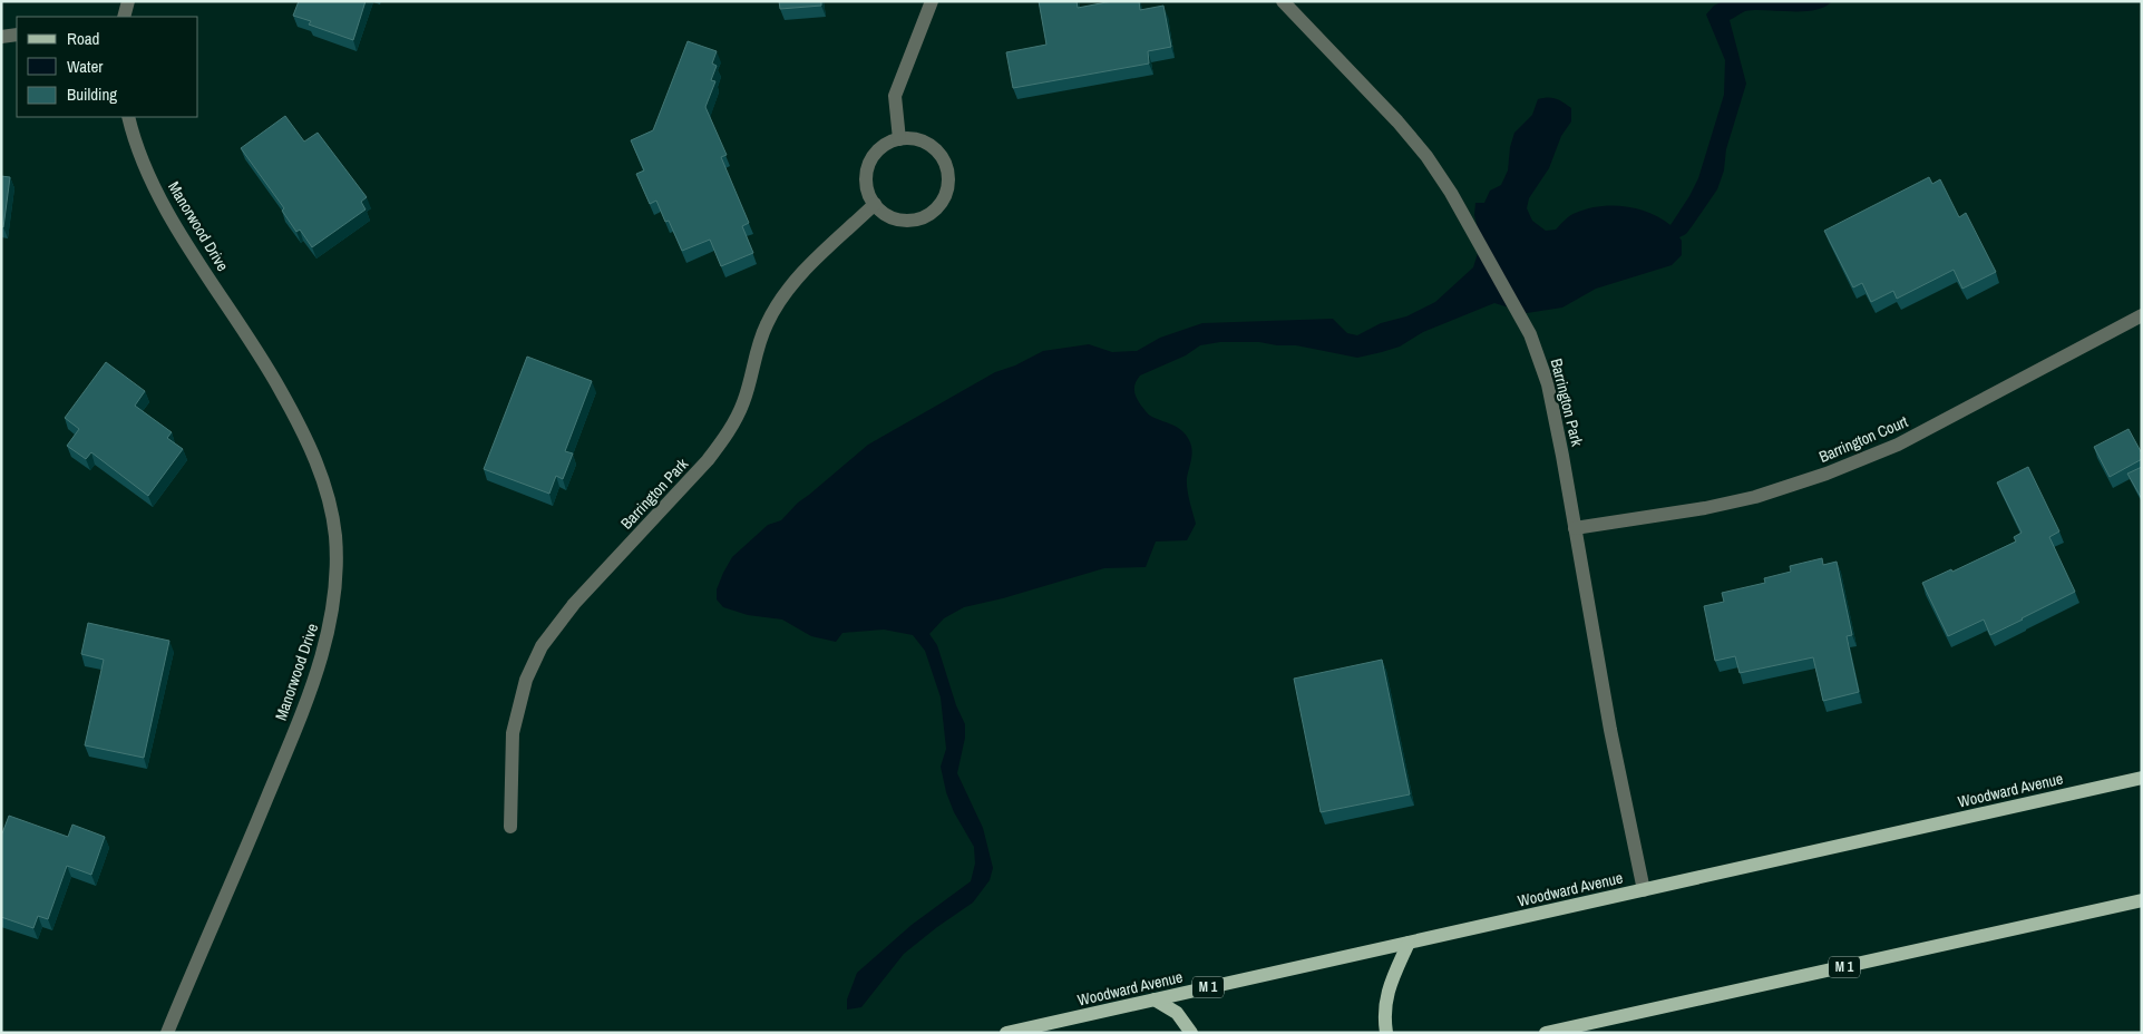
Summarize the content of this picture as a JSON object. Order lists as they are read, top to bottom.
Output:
{
  "streets": {
    "main road": ["Woodward Avenue", "M 1"],
    "street": ["Manorwood Drive", "Barrington Park", "Barrington Court"]
  },
  "crossings": [
    ["Barrington Park", "Barrington Court"],
    ["Barrington Park", "Woodward Avenue"]
  ],
  "legend": ["Road", "Water", "Building"]
}
